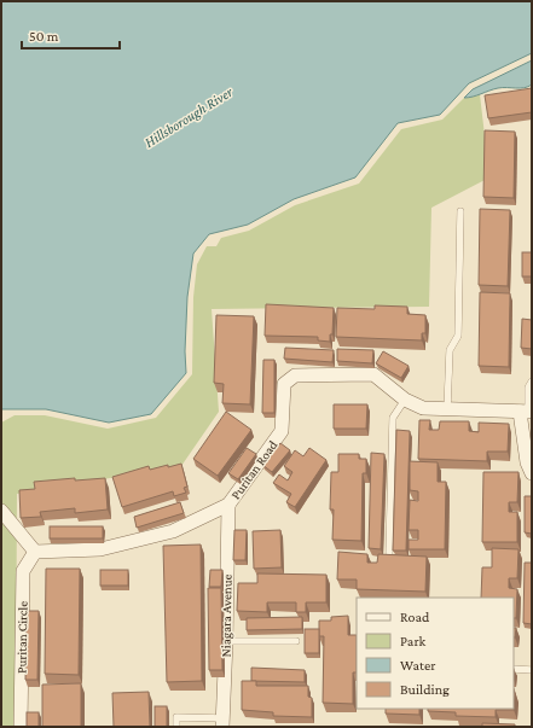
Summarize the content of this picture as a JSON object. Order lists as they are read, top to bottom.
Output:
{
  "streets": {
    "street": ["Puritan Road", "Niagara Avenue", "Puritan Circle"]
  },
  "crossings": [
    ["Puritan Road", "Niagara Avenue"],
    ["Puritan Road", "Puritan Circle"]
  ],
  "water": ["Hillsborough River"],
  "legend": [
    "Road",
    "Park",
    "Water",
    "Building"
  ],
  "scale_bar": "50 m"
}
